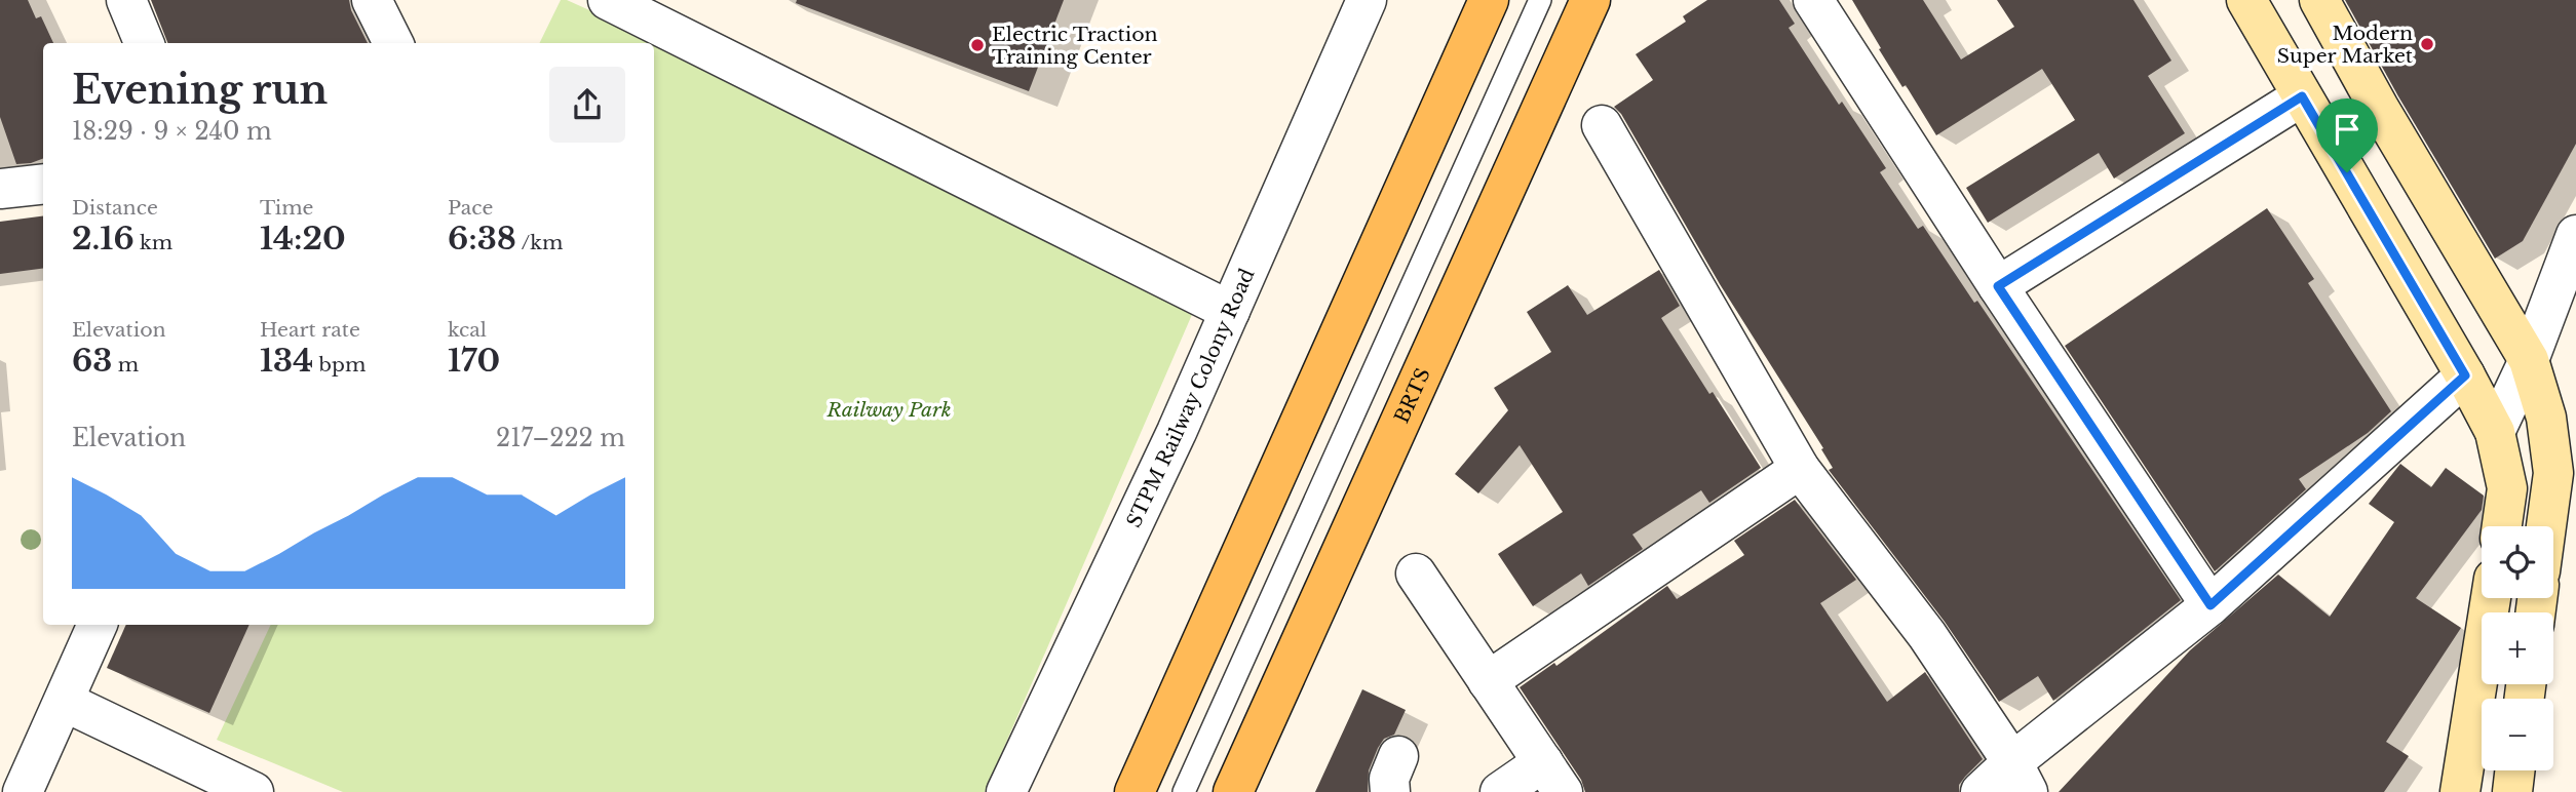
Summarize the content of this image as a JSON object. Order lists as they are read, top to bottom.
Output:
{
  "streets": {
    "main road": ["BRTS"],
    "street": ["STPM Railway Colony Road"]
  },
  "parks": ["Railway Park"],
  "places": ["Modern Super Market", "Electric Traction Training Center"],
  "page": {
    "heading": ["Evening run", "18:29 · 9 × 240 m"],
    "stats": [
      ["Distance", "2.16 km"],
      ["Time", "14:20"],
      ["Pace", "6:38 /km"],
      ["Elevation", "63 m"],
      ["Heart rate", "134 bpm"],
      ["kcal", "170"]
    ],
    "chart": ["Elevation", "217–222 m"],
    "map_buttons": ["+", "−"]
  }
}
